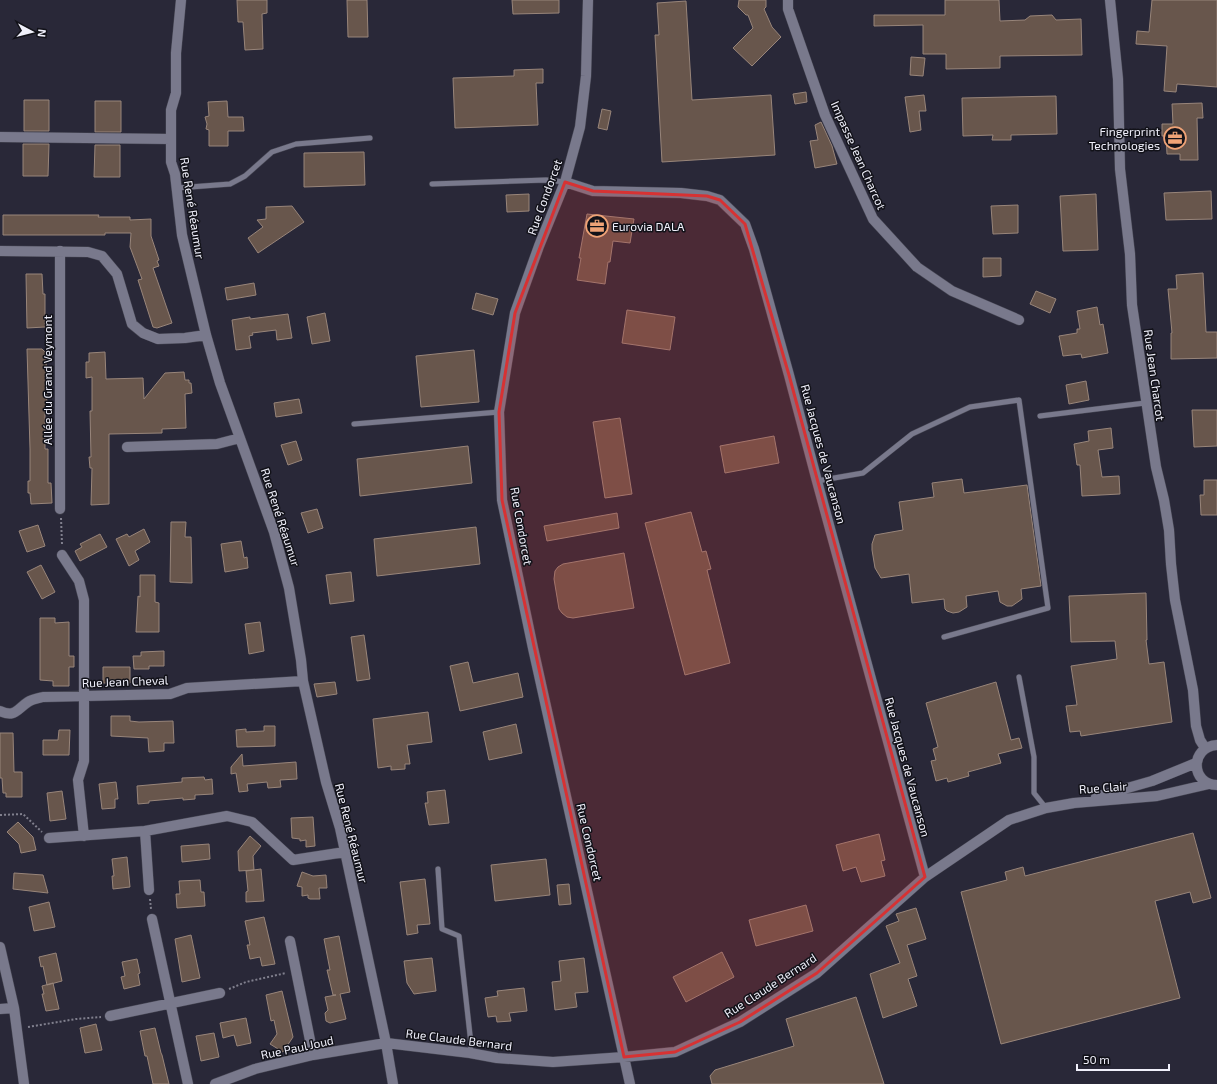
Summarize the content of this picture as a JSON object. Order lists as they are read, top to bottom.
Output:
{
  "streets": {
    "street": [
      "Impasse Jean Charcot",
      "Rue Condorcet",
      "Rue René Réaumur",
      "Rue Jean Charcot",
      "Allée du Grand Veymont",
      "Rue Jacques de Vaucanson",
      "Rue Jean Cheval",
      "Rue Clair",
      "Rue Claude Bernard",
      "Rue Paul Joud"
    ]
  },
  "crossings": [
    ["Rue Condorcet", "Rue Jacques de Vaucanson"],
    ["Rue Condorcet", "Rue Claude Bernard"],
    ["Rue René Réaumur", "Rue Jean Cheval"],
    ["Rue René Réaumur", "Rue Claude Bernard"],
    ["Rue René Réaumur", "Rue Paul Joud"],
    ["Rue Jacques de Vaucanson", "Rue Claude Bernard"],
    ["Rue Clair", "Rue Claude Bernard"],
    ["Rue Claude Bernard", "Rue Paul Joud"]
  ],
  "places": {
    "office": ["Fingerprint Technologies", "Eurovia DALA"]
  },
  "scale_bar": "50 m",
  "north": "right"
}
